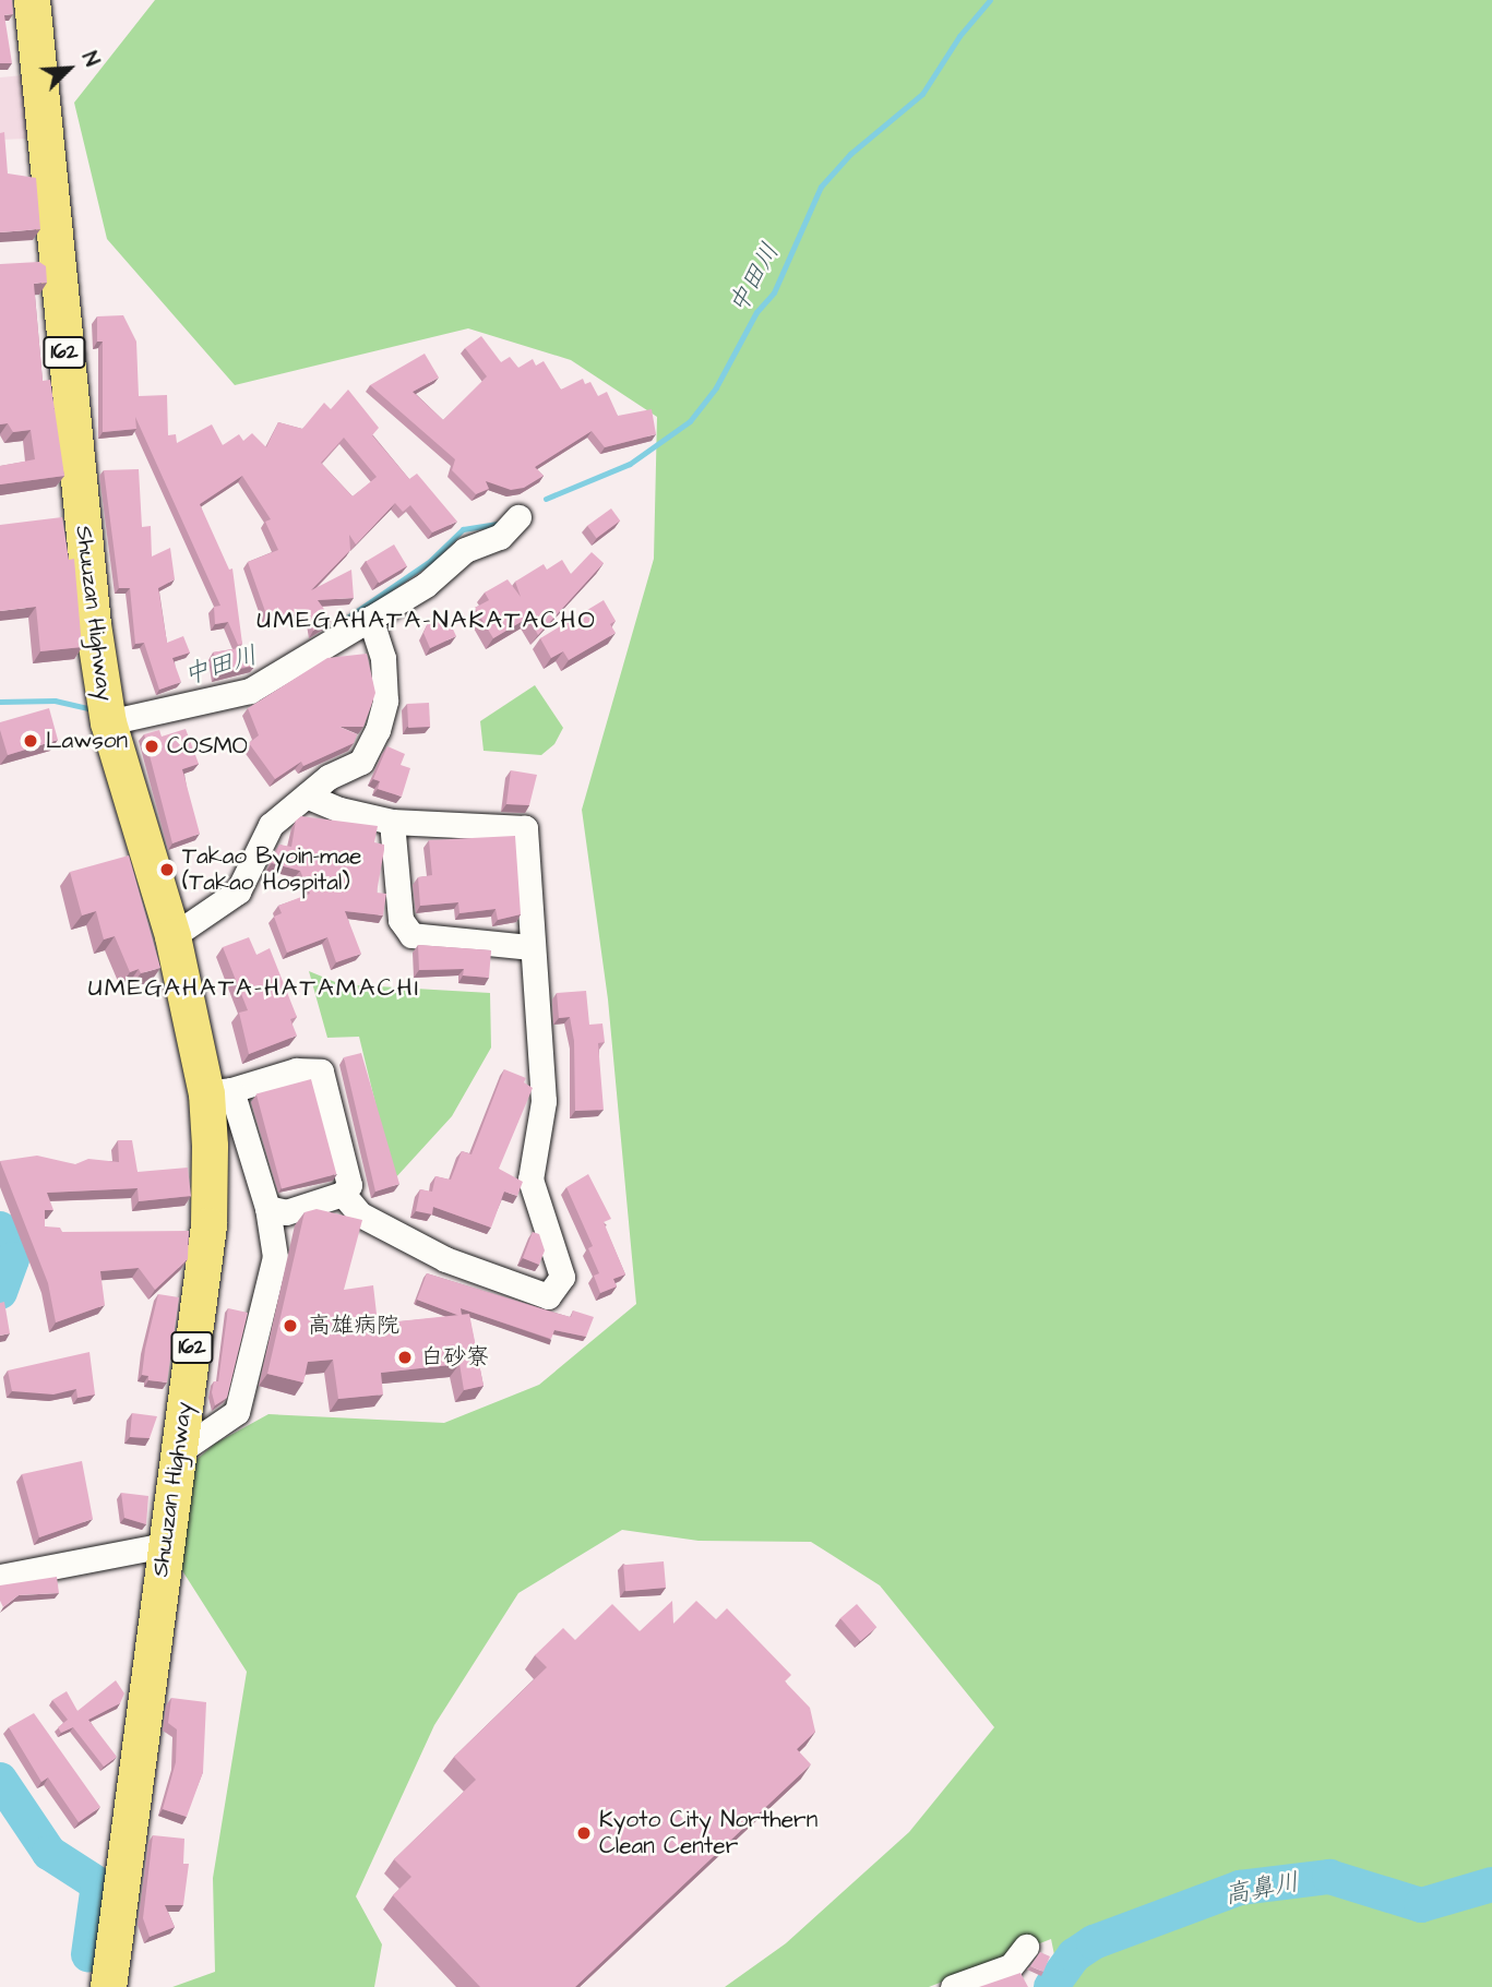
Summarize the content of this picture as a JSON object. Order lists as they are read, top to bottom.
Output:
{
  "streets": {
    "highway": ["162", "Shuuzan Highway"]
  },
  "districts": ["UMEGAHATA-NAKATACHO", "UMEGAHATA-HATAMACHI"],
  "water": ["中田川", "高鼻川"],
  "places": [
    "Lawson",
    "COSMO",
    "Takao Byoin-mae (Takao Hospital)",
    "高雄病院",
    "白砂寮",
    "Kyoto City Northern Clean Center"
  ],
  "north": "top right"
}
